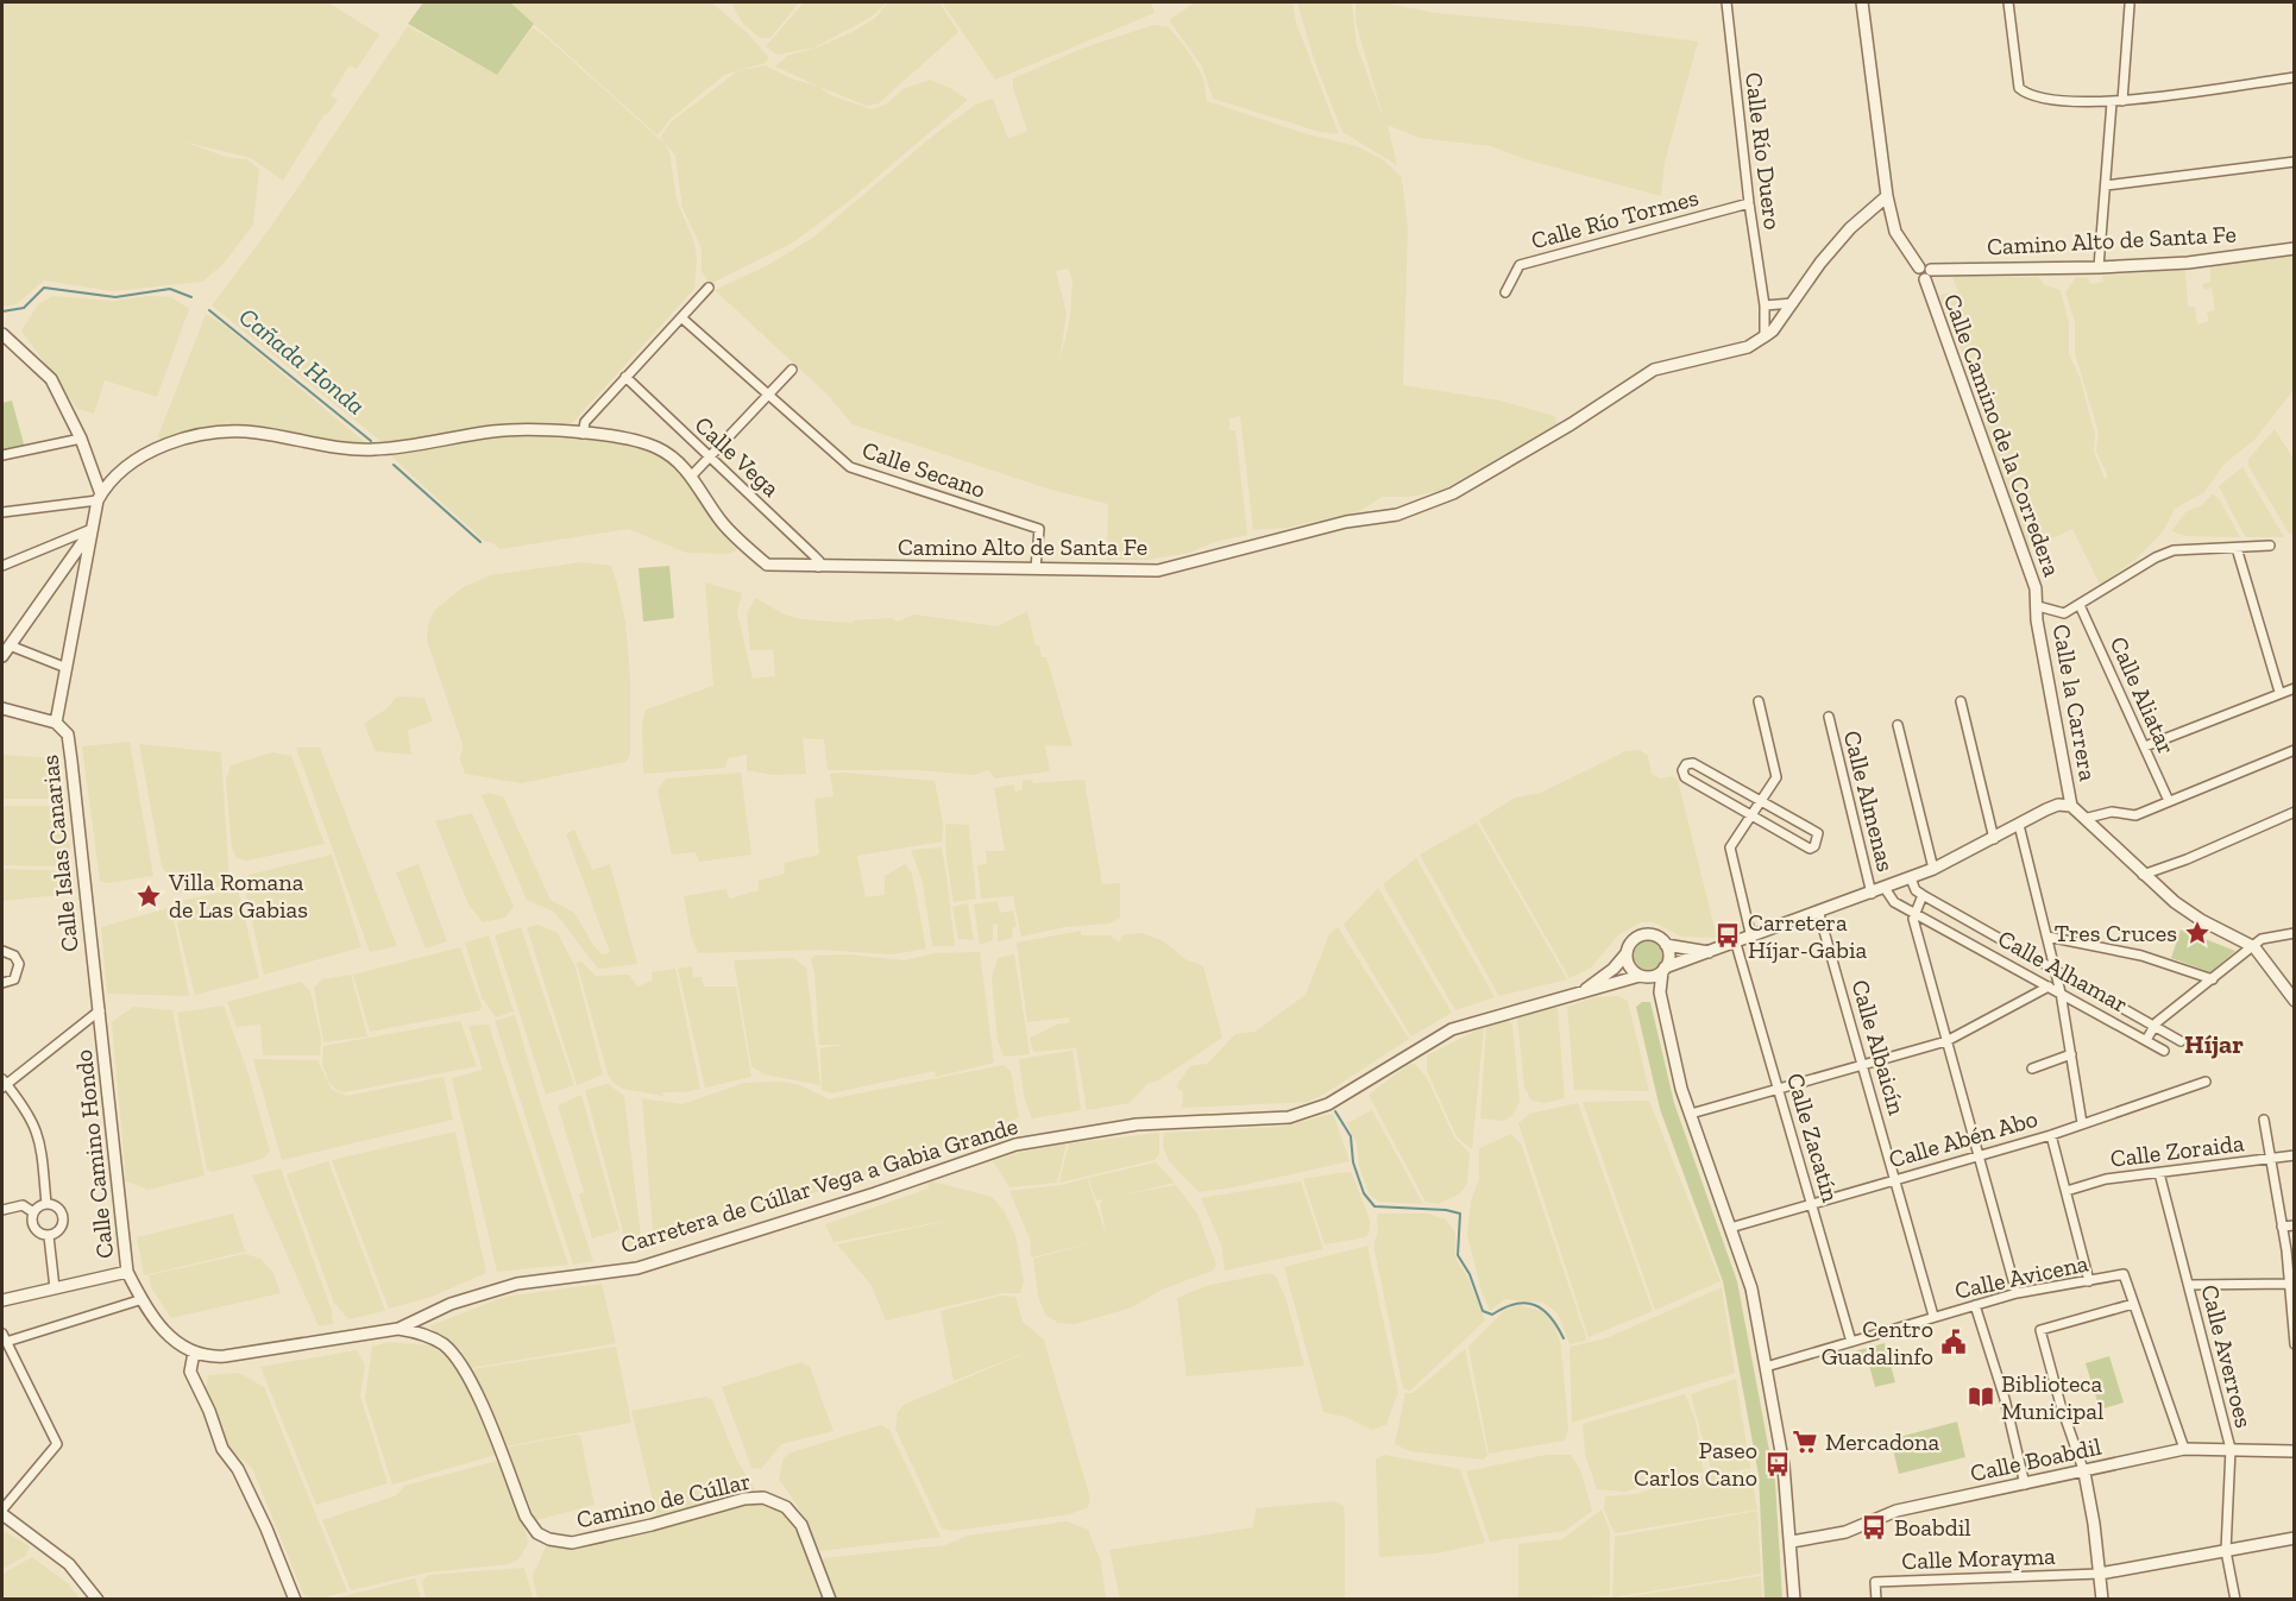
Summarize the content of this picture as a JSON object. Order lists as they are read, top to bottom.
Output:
{
  "streets": {
    "street": [
      "Calle Río Duero",
      "Calle Río Tormes",
      "Camino Alto de Santa Fe",
      "Calle Camino de la Corredera",
      "Calle Vega",
      "Calle Secano",
      "Calle Aliatar",
      "Calle la Carrera",
      "Calle Almenas",
      "Calle Islas Canarias",
      "Calle Alhamar",
      "Calle Albaicín",
      "Calle Zacatín",
      "Calle Abén Abo",
      "Calle Zoraida",
      "Calle Camino Hondo",
      "Carretera de Cúllar Vega a Gabia Grande",
      "Calle Avicena",
      "Calle Averroes",
      "Calle Boabdil",
      "Camino de Cúllar",
      "Calle Morayma"
    ]
  },
  "crossings": [
    ["Calle Río Duero", "Calle Río Tormes"],
    ["Calle Río Duero", "Camino Alto de Santa Fe"],
    ["Camino Alto de Santa Fe", "Calle Camino de la Corredera"],
    ["Camino Alto de Santa Fe", "Calle Vega"],
    ["Camino Alto de Santa Fe", "Calle Secano"],
    ["Camino Alto de Santa Fe", "Calle Islas Canarias"],
    ["Calle Camino de la Corredera", "Calle la Carrera"],
    ["Calle Islas Canarias", "Calle Camino Hondo"],
    ["Calle Albaicín", "Calle Abén Abo"],
    ["Calle Albaicín", "Calle Avicena"],
    ["Calle Zacatín", "Calle Abén Abo"],
    ["Calle Zacatín", "Calle Avicena"],
    ["Calle Zoraida", "Calle Averroes"],
    ["Carretera de Cúllar Vega a Gabia Grande", "Camino de Cúllar"],
    ["Calle Averroes", "Calle Boabdil"]
  ],
  "districts": ["Híjar"],
  "water": ["Cañada Honda"],
  "places": {
    "place": ["Villa Romana de Las Gabias", "Tres Cruces"],
    "bus stop": ["Carretera Híjar-Gabia", "Paseo Carlos Cano", "Boabdil"],
    "public building": ["Centro Guadalinfo"],
    "library": ["Biblioteca Municipal"],
    "supermarket": ["Mercadona"]
  }
}
